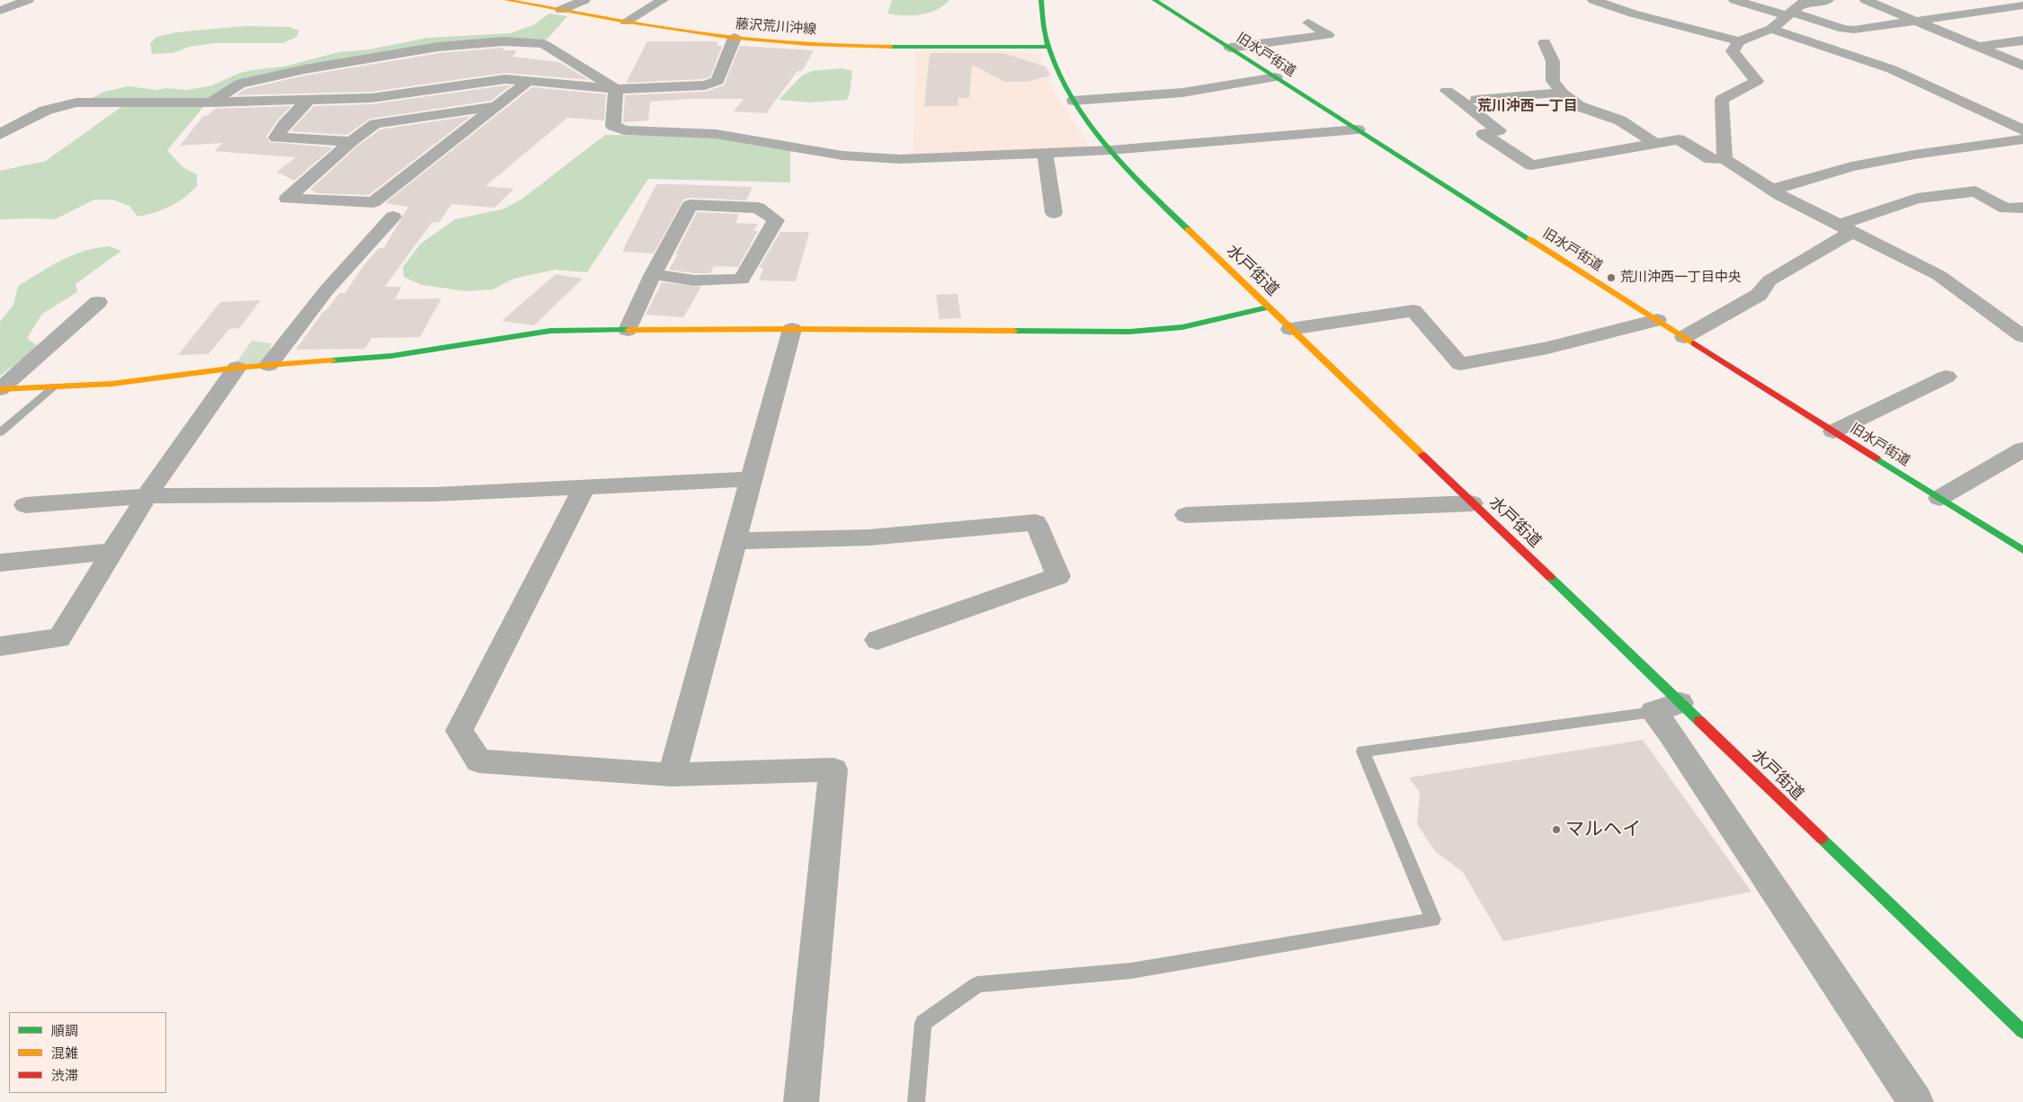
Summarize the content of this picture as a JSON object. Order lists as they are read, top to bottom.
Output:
{
  "streets": {
    "main road": ["藤沢荒川沖線", "旧水戸街道", "水戸街道"]
  },
  "crossings": [
    ["藤沢荒川沖線", "水戸街道"]
  ],
  "districts": ["荒川沖西一丁目"],
  "places": ["荒川沖西一丁目中央", "マルヘイ"],
  "legend": ["順調", "混雑", "渋滞"]
}
